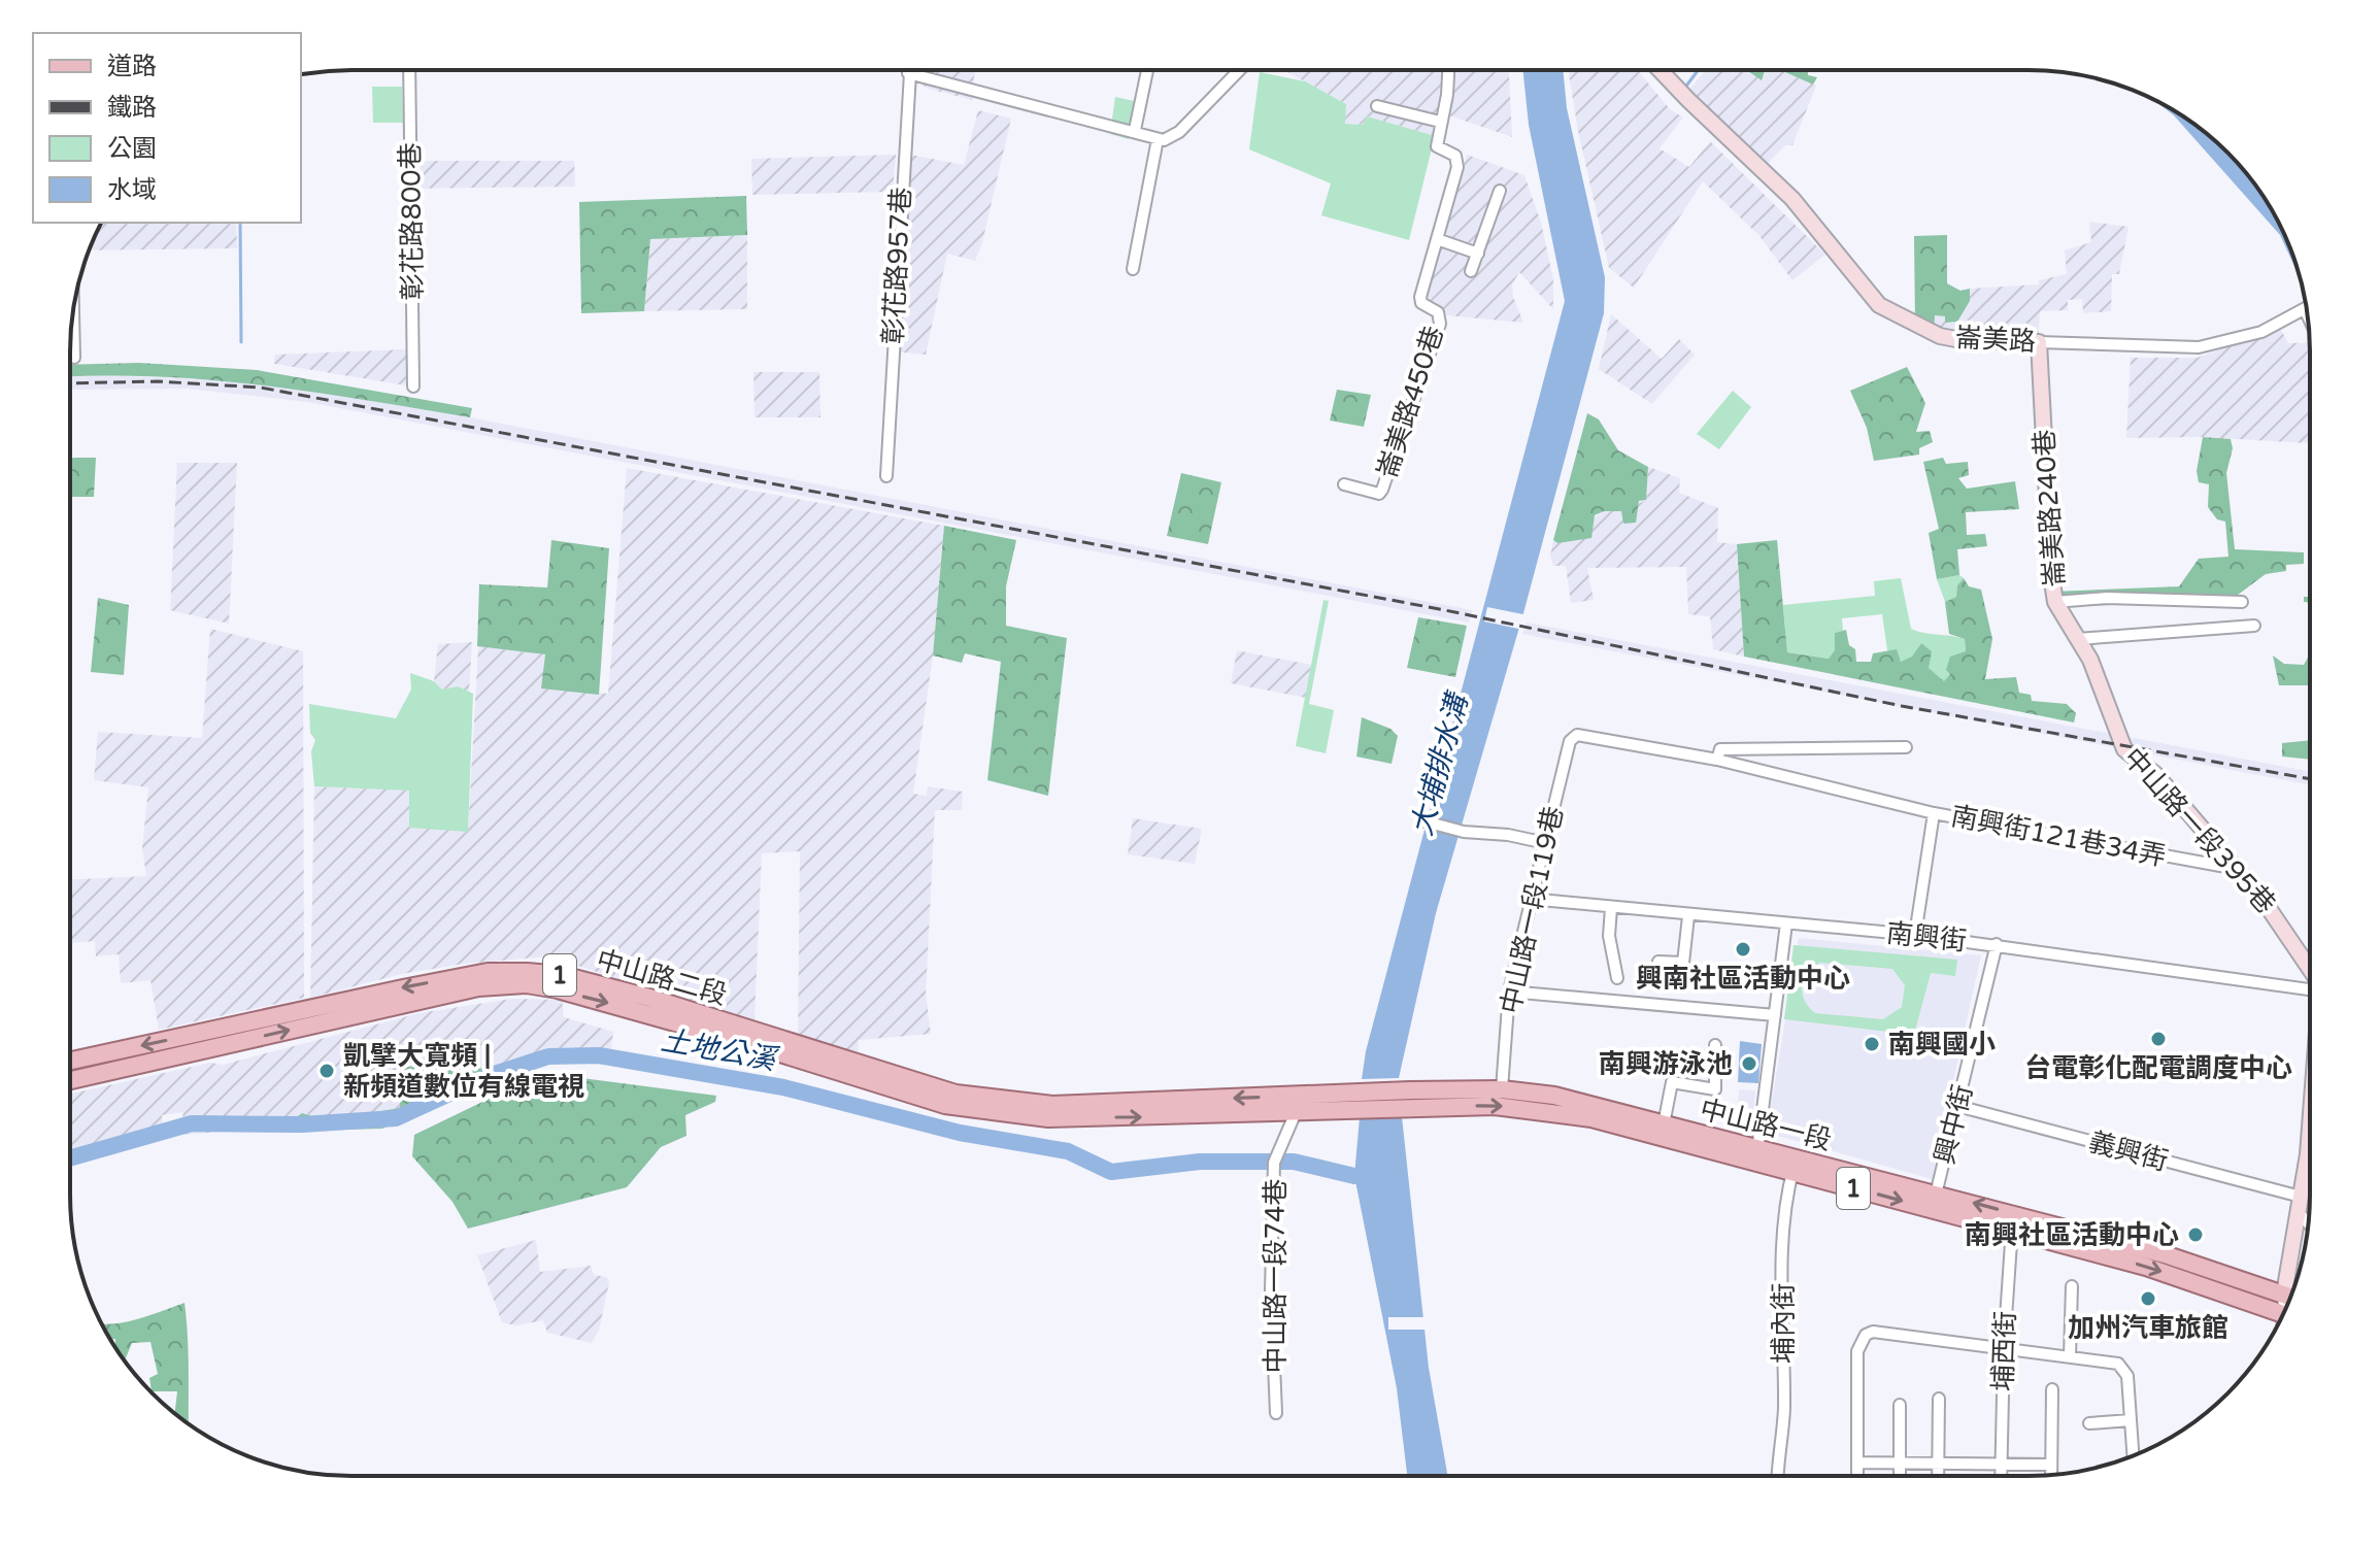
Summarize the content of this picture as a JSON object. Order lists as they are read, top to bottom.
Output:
{
  "streets": {
    "main road": ["1", "中山路二段", "中山路一段"],
    "street": [
      "彰花路800巷",
      "彰花路957巷",
      "崙美路",
      "崙美路450巷",
      "崙美路240巷",
      "中山路一段395巷",
      "南興街121巷34弄",
      "中山路一段119巷",
      "南興街",
      "興中街",
      "義興街",
      "中山路一段74巷",
      "埔內街",
      "埔西街"
    ]
  },
  "crossings": [
    ["崙美路", "崙美路240巷"],
    ["崙美路240巷", "中山路一段395巷"],
    ["中山路一段395巷", "南興街121巷34弄"],
    ["南興街121巷34弄", "中山路一段119巷"],
    ["中山路一段119巷", "南興街"],
    ["中山路一段119巷", "中山路一段"],
    ["南興街", "興中街"],
    ["1", "中山路二段"],
    ["1", "中山路一段"],
    ["1", "中山路一段74巷"],
    ["中山路一段", "興中街"],
    ["中山路一段", "埔內街"],
    ["中山路一段", "埔西街"],
    ["興中街", "義興街"]
  ],
  "water": ["大埔排水溝", "土地公溪"],
  "places": [
    "興南社區活動中心",
    "台電彰化配電調度中心",
    "南興國小",
    "南興游泳池",
    "凱擘大寬頻 | 新頻道數位有線電視",
    "南興社區活動中心",
    "加州汽車旅館"
  ],
  "legend": [
    "道路",
    "鐵路",
    "公園",
    "水域"
  ]
}
